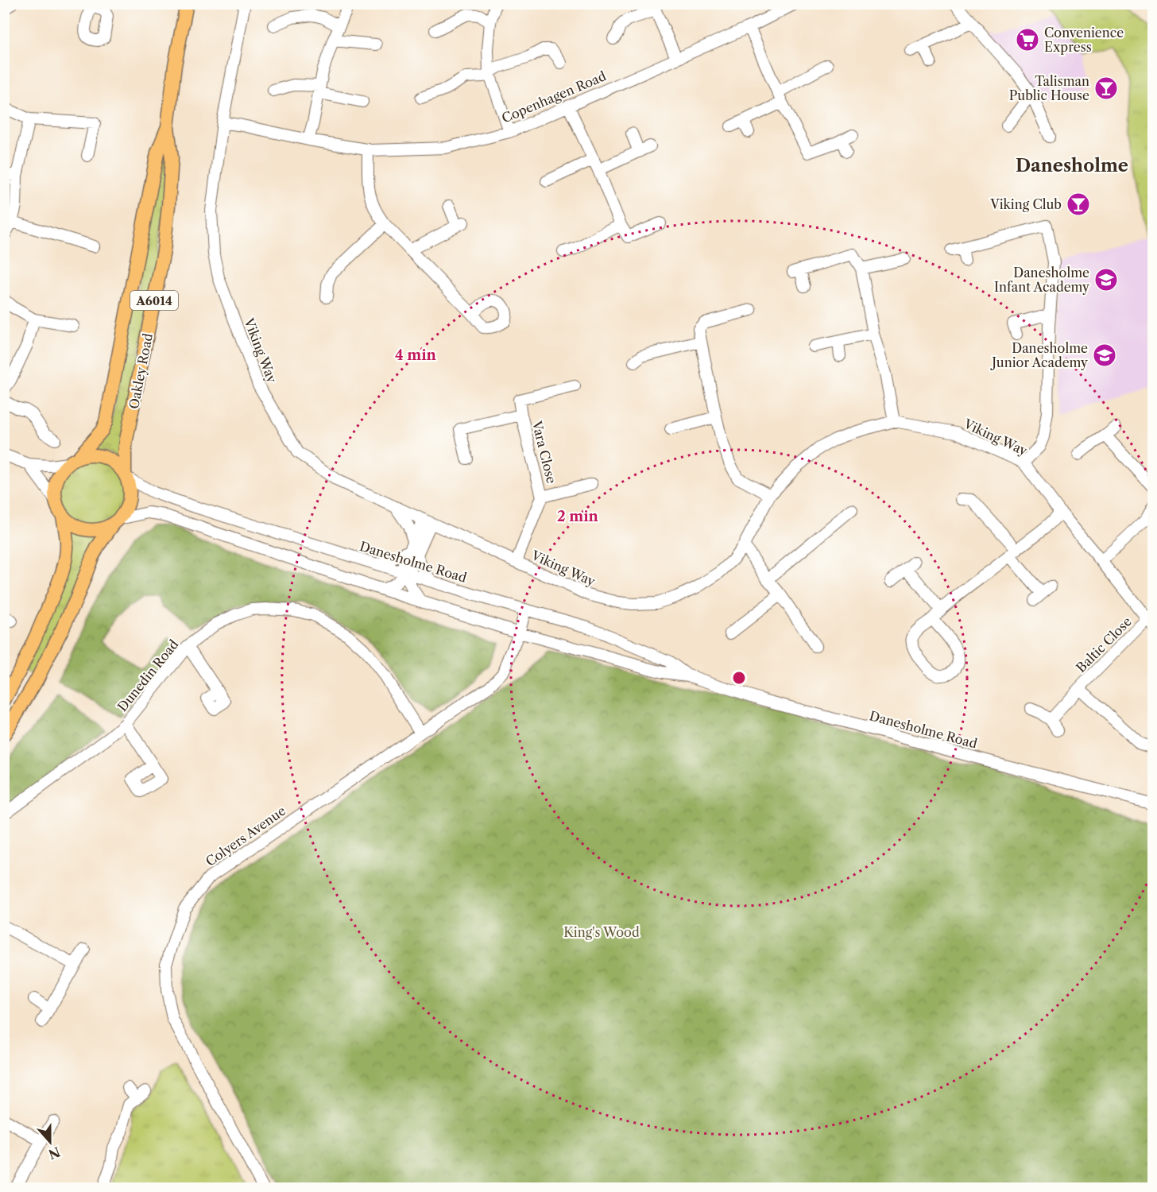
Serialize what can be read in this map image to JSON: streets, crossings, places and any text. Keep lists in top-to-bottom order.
{
  "streets": {
    "main road": ["A6014", "Oakley Road"],
    "street": [
      "Copenhagen Road",
      "Viking Way",
      "Vara Close",
      "Danesholme Road",
      "Baltic Close",
      "Dunedin Road",
      "Colyers Avenue"
    ]
  },
  "crossings": [
    ["Copenhagen Road", "Viking Way"],
    ["Viking Way", "Vara Close"],
    ["Viking Way", "Baltic Close"],
    ["Oakley Road", "Danesholme Road"],
    ["Danesholme Road", "Colyers Avenue"],
    ["Dunedin Road", "Colyers Avenue"]
  ],
  "districts": ["Danesholme"],
  "parks": ["King's Wood"],
  "places": {
    "supermarket": ["Convenience Express"],
    "bar": ["Talisman Public House", "Viking Club"],
    "school or university": ["Danesholme Infant Academy", "Danesholme Junior Academy"]
  },
  "north": "bottom",
  "rings": ["4 min", "2 min"]
}
